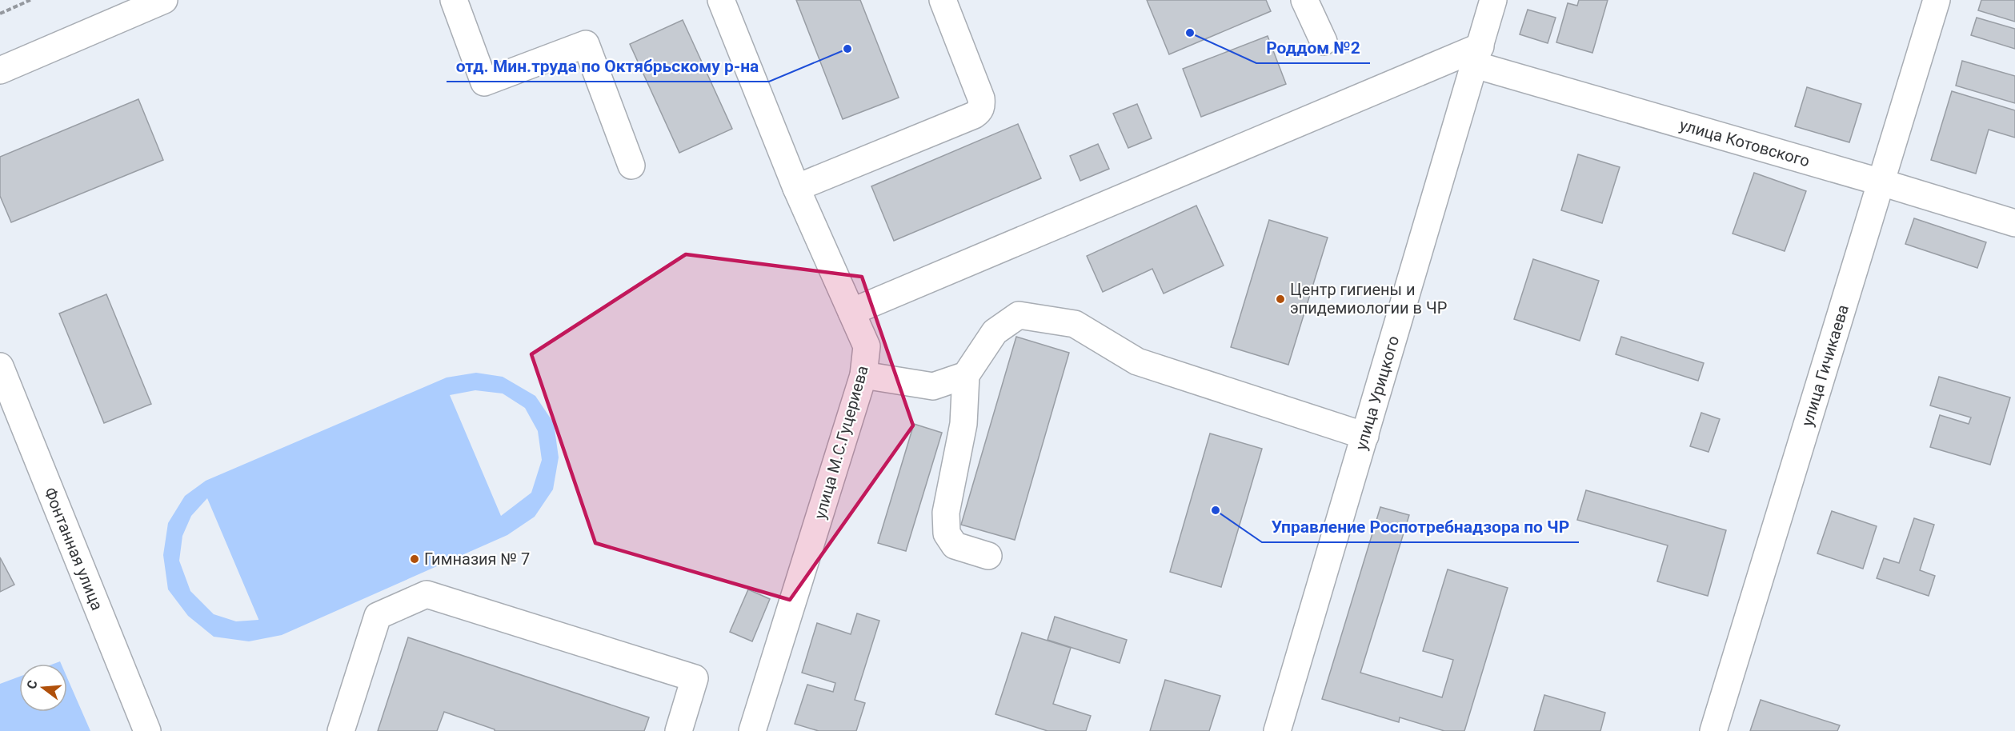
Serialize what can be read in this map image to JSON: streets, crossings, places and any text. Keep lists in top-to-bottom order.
{
  "streets": {
    "street": [
      "улица Котовского",
      "улица Гичикаева",
      "улица Урицкого",
      "улица М.С.Гуцериева",
      "Фонтанная улица"
    ]
  },
  "crossings": [
    ["улица Котовского", "улица Гичикаева"],
    ["улица Котовского", "улица Урицкого"]
  ],
  "places": [
    "Роддом №2",
    "отд. Мин.труда по Октябрьскому р-на",
    "Центр гигиены и эпидемиологии в ЧР",
    "Управление Роспотребнадзора по ЧР",
    "Гимназия № 7"
  ],
  "north": "left"
}
